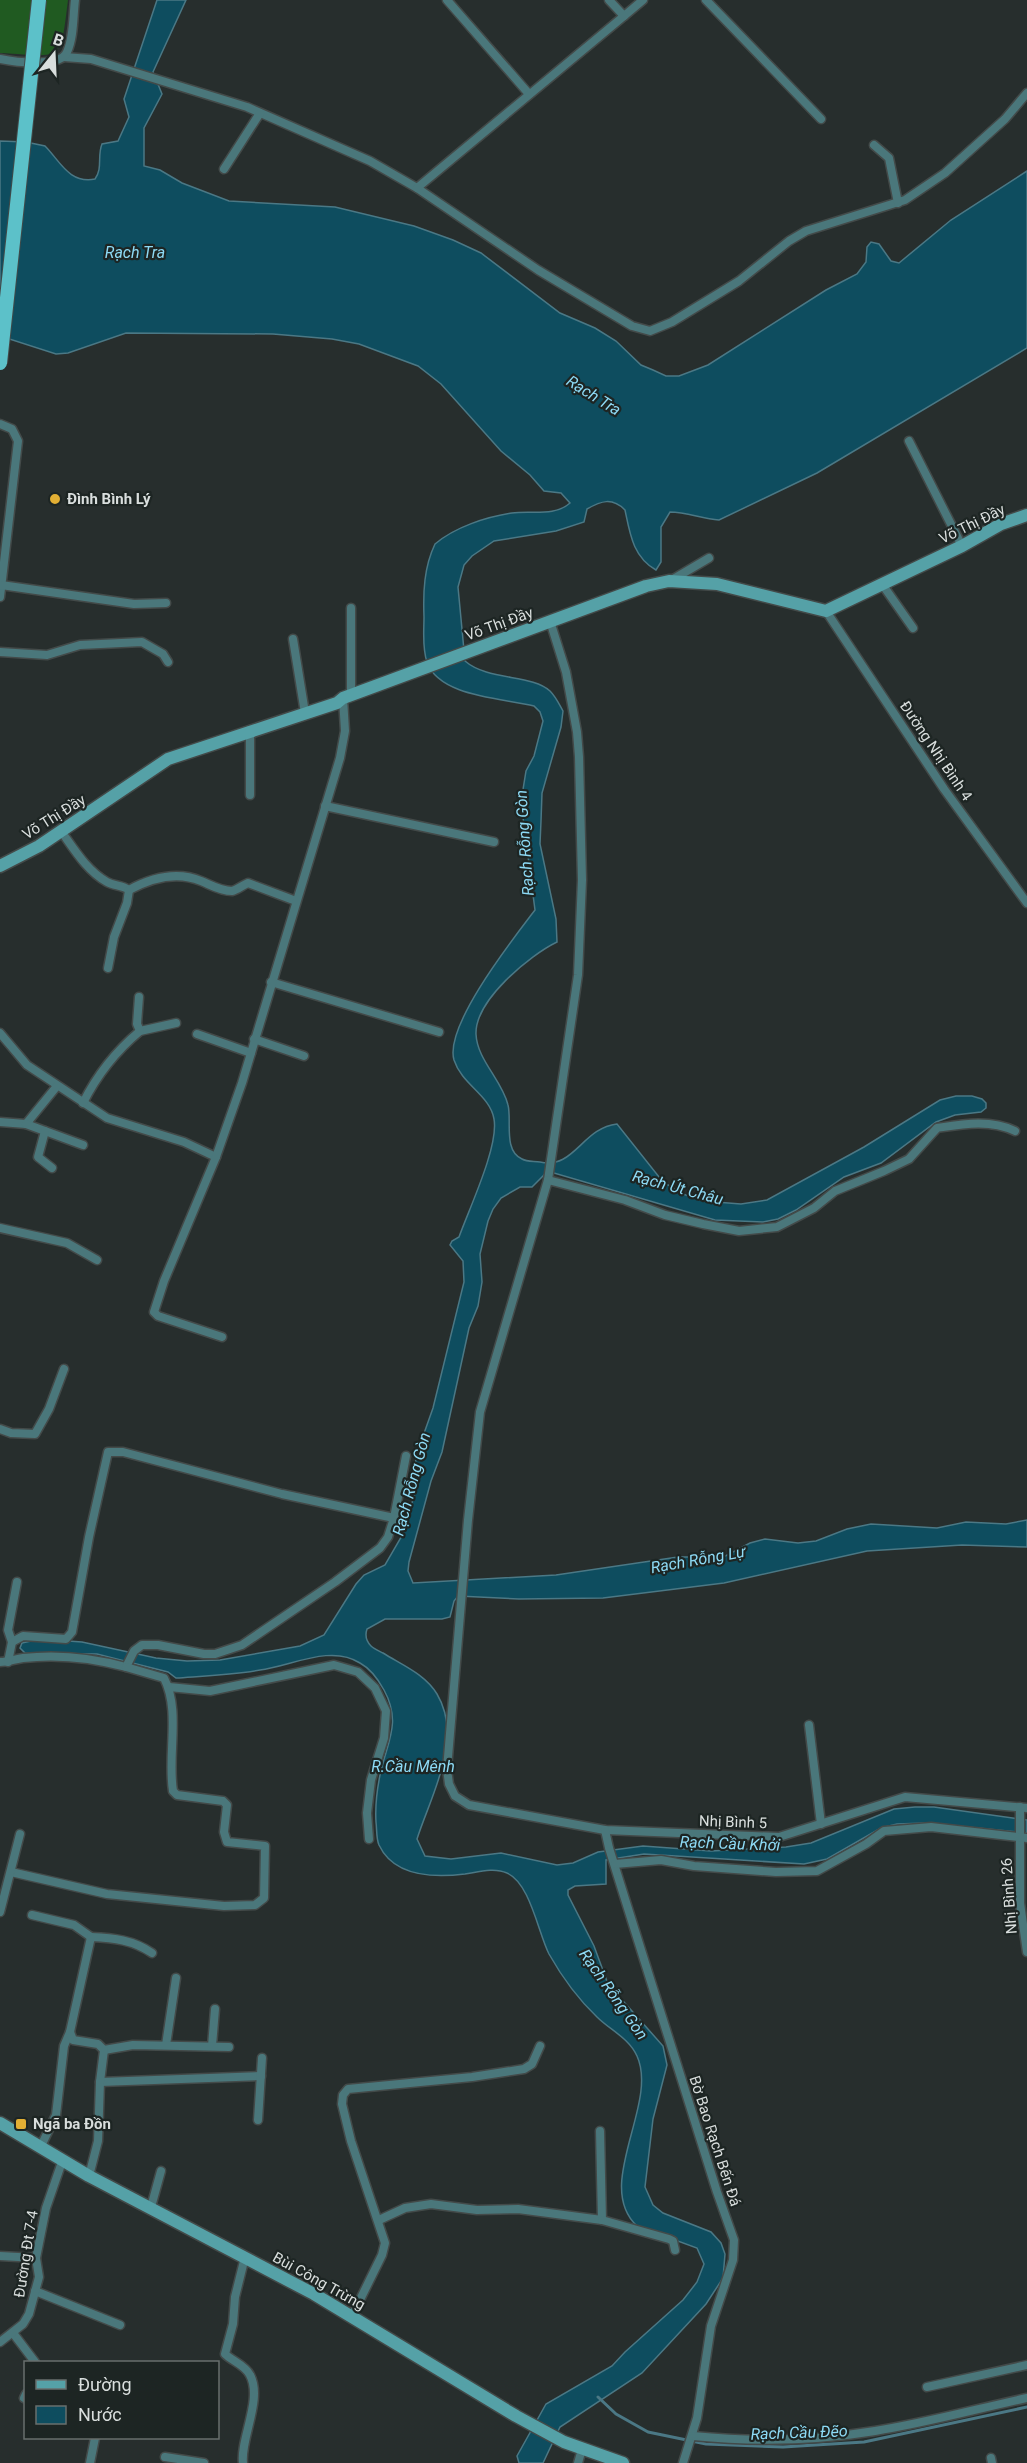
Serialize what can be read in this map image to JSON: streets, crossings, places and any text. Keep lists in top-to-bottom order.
{
  "streets": {
    "street": [
      "Võ Thị Đầy",
      "Đường Nhị Bình 4",
      "Nhị Bình 5",
      "Nhị Bình 26",
      "Bờ Bao Rạch Bến Đá",
      "Đường Đt 7-4",
      "Bùi Công Trừng"
    ]
  },
  "crossings": [
    ["Võ Thị Đầy", "Đường Nhị Bình 4"],
    ["Nhị Bình 5", "Nhị Bình 26"],
    ["Nhị Bình 5", "Bờ Bao Rạch Bến Đá"],
    ["Đường Đt 7-4", "Bùi Công Trừng"]
  ],
  "water": [
    "Rạch Tra",
    "Rạch Rỗng Gòn",
    "Rạch Út Châu",
    "Rạch Rỗng Lự",
    "R.Cầu Mênh",
    "Rạch Cầu Khởi",
    "Rạch Cầu Đẽo"
  ],
  "places": {
    "other": ["Đình Bình Lý"],
    "transit": ["Ngã ba Đồn"]
  },
  "legend": ["Đường", "Nước"],
  "north": "top"
}
